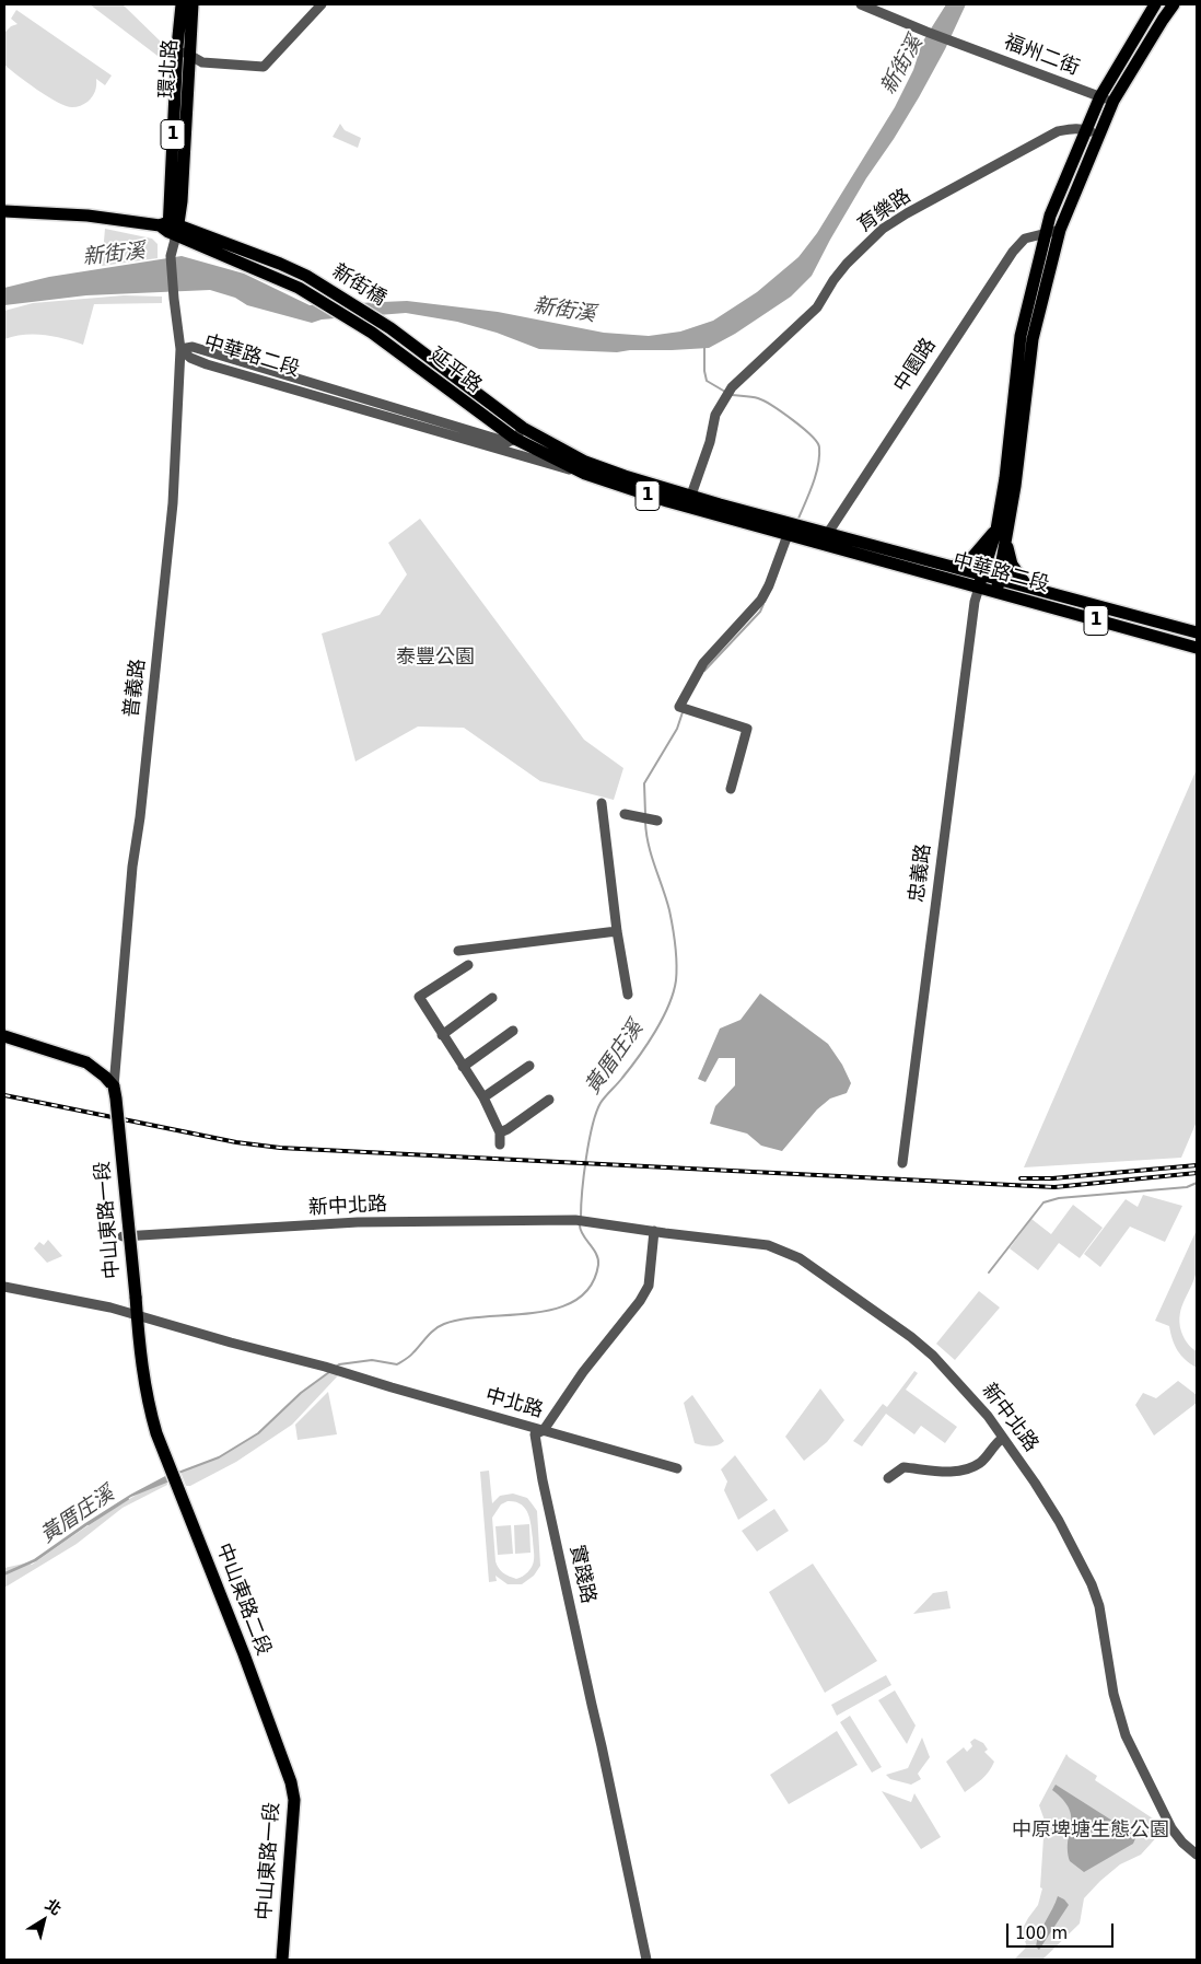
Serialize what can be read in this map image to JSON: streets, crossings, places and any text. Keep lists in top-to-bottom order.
{
  "streets": {
    "main road": [
      "環北路",
      "1",
      "新街橋",
      "中華路二段",
      "延平路",
      "中山東路一段",
      "中山東路二段"
    ],
    "street": [
      "福州二街",
      "育樂路",
      "中園路",
      "普義路",
      "忠義路",
      "新中北路",
      "中北路",
      "實踐路"
    ]
  },
  "crossings": [
    ["環北路", "新街橋"],
    ["環北路", "普義路"],
    ["育樂路", "中華路二段"],
    ["新街橋", "延平路"],
    ["新街橋", "普義路"],
    ["中華路二段", "中園路"],
    ["中華路二段", "延平路"],
    ["中華路二段", "普義路"],
    ["中華路二段", "忠義路"],
    ["普義路", "中山東路一段"],
    ["新中北路", "實踐路"],
    ["中山東路一段", "中北路"],
    ["中山東路一段", "中山東路二段"],
    ["中北路", "實踐路"]
  ],
  "water": ["新街溪", "黃厝庄溪"],
  "parks": ["泰豐公園", "中原埤塘生態公園"],
  "scale_bar": "100 m",
  "north": "top right"
}
